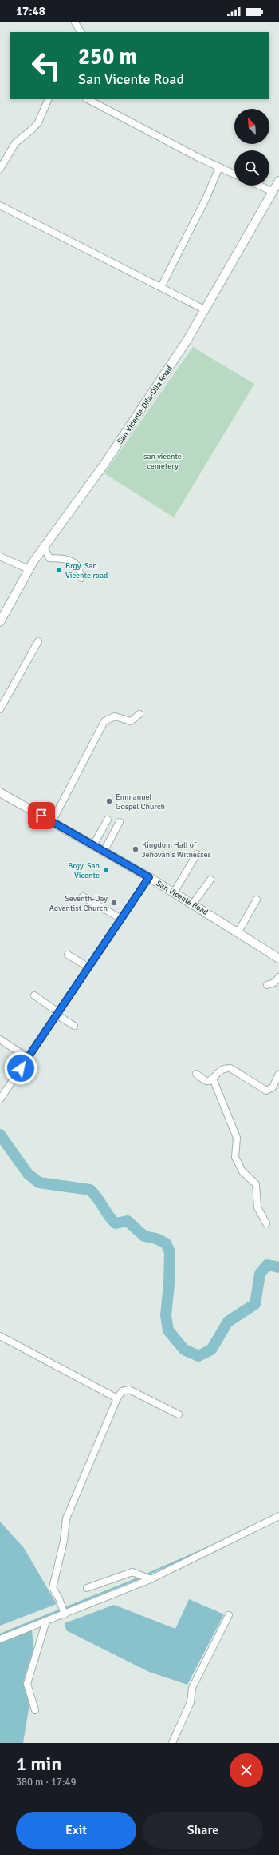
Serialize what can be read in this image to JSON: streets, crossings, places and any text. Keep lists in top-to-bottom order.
{
  "streets": {
    "street": ["San Vicente-Dila-Dila Road", "San Vicente Road"]
  },
  "parks": ["san vicente cemetery"],
  "places": [
    "Brgy. San Vicente road",
    "Emmanuel Gospel Church",
    "Kingdom Hall of Jehovah's Witnesses",
    "Brgy. San Vicente",
    "Seventh-Day Adventist Church"
  ],
  "north": "top left",
  "page": {
    "status": "17:48",
    "turn": ["250 m", "San Vicente Road"],
    "heading": ["1 min", "380 m · 17:49"],
    "buttons": ["Exit", "Share"]
  }
}
